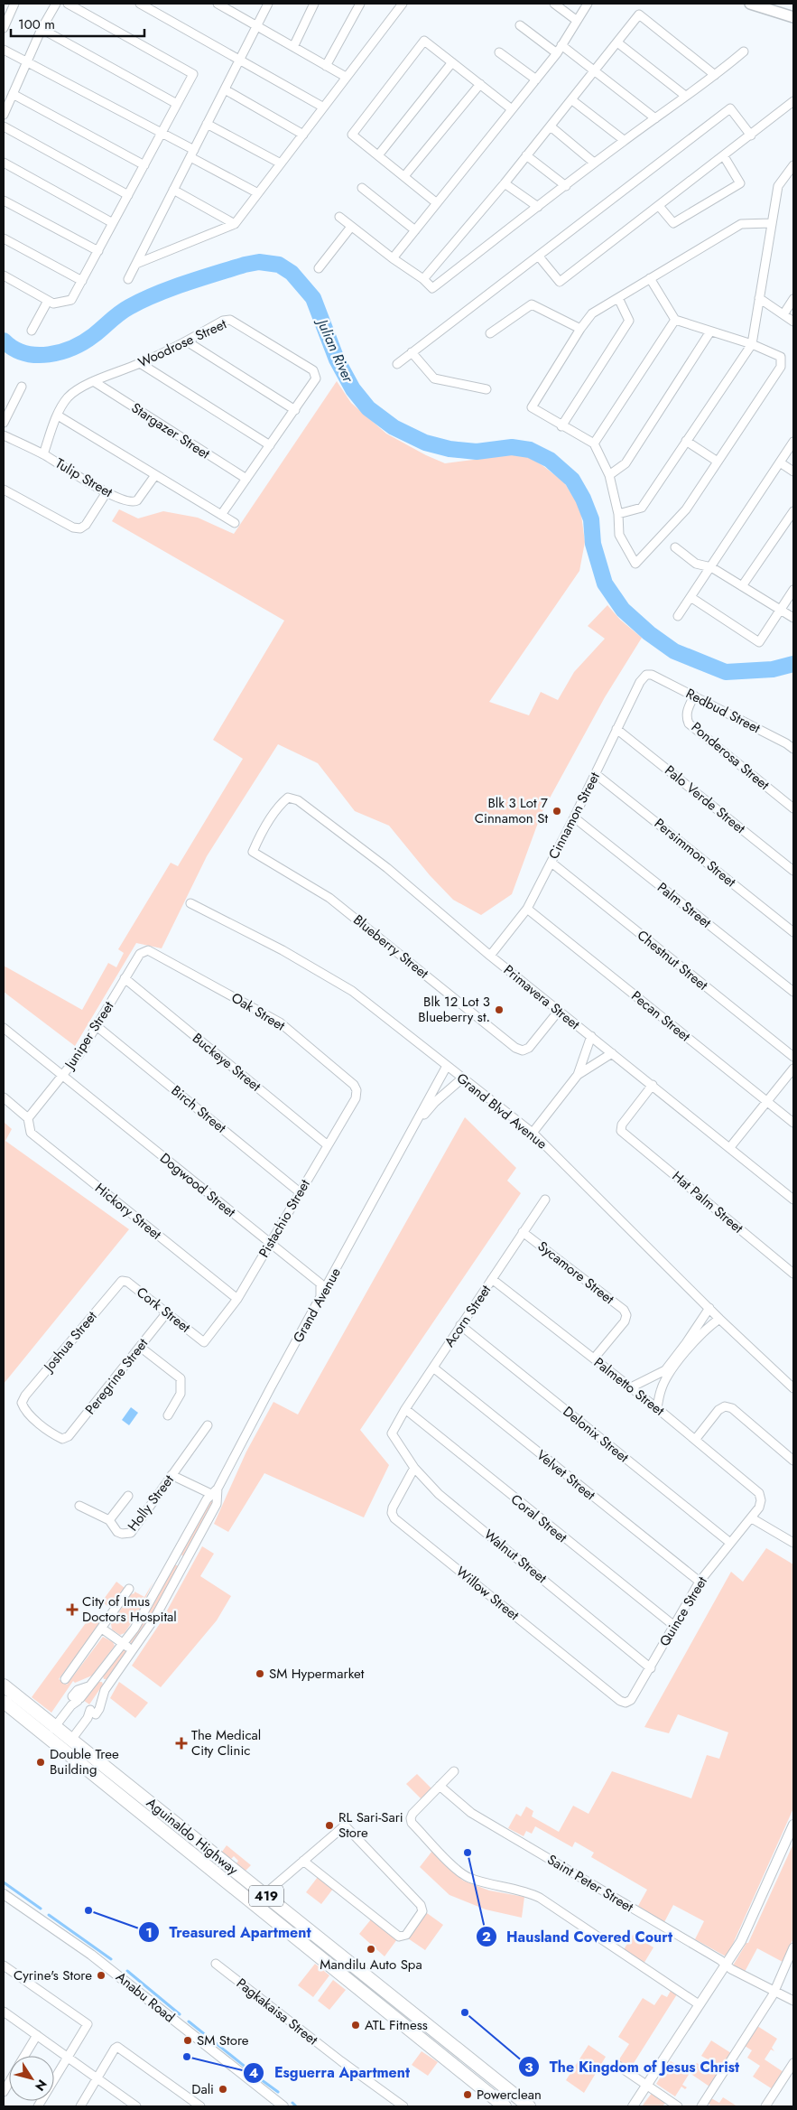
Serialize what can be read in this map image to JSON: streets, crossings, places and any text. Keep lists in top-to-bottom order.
{
  "streets": {
    "highway": ["Aguinaldo Highway", "419"],
    "street": [
      "Woodrose Street",
      "Stargazer Street",
      "Tulip Street",
      "Redbud Street",
      "Ponderosa Street",
      "Palo Verde Street",
      "Cinnamon Street",
      "Persimmon Street",
      "Palm Street",
      "Blueberry Street",
      "Chestnut Street",
      "Primavera Street",
      "Oak Street",
      "Pecan Street",
      "Juniper Street",
      "Buckeye Street",
      "Birch Street",
      "Grand Blvd Avenue",
      "Dogwood Street",
      "Hat Palm Street",
      "Hickory Street",
      "Pistachio Street",
      "Sycamore Street",
      "Grand Avenue",
      "Cork Street",
      "Acorn Street",
      "Joshua Street",
      "Peregrine Street",
      "Palmetto Street",
      "Delonix Street",
      "Velvet Street",
      "Holly Street",
      "Coral Street",
      "Walnut Street",
      "Willow Street",
      "Quince Street",
      "Saint Peter Street",
      "Anabu Road",
      "Pagkakaisa Street"
    ]
  },
  "crossings": [
    ["Woodrose Street", "Stargazer Street"],
    ["Woodrose Street", "Tulip Street"],
    ["Redbud Street", "Ponderosa Street"],
    ["Redbud Street", "Cinnamon Street"],
    ["Palo Verde Street", "Cinnamon Street"],
    ["Cinnamon Street", "Persimmon Street"],
    ["Cinnamon Street", "Palm Street"],
    ["Cinnamon Street", "Chestnut Street"],
    ["Cinnamon Street", "Primavera Street"],
    ["Cinnamon Street", "Pecan Street"],
    ["Blueberry Street", "Primavera Street"],
    ["Primavera Street", "Hat Palm Street"],
    ["Oak Street", "Juniper Street"],
    ["Oak Street", "Pistachio Street"],
    ["Juniper Street", "Buckeye Street"],
    ["Juniper Street", "Birch Street"],
    ["Juniper Street", "Dogwood Street"],
    ["Juniper Street", "Hickory Street"],
    ["Buckeye Street", "Pistachio Street"],
    ["Birch Street", "Pistachio Street"],
    ["Grand Blvd Avenue", "Grand Avenue"],
    ["Dogwood Street", "Pistachio Street"],
    ["Dogwood Street", "Grand Avenue"],
    ["Hickory Street", "Pistachio Street"],
    ["Pistachio Street", "Cork Street"],
    ["Sycamore Street", "Acorn Street"],
    ["Sycamore Street", "Palmetto Street"],
    ["Grand Avenue", "Aguinaldo Highway"],
    ["Cork Street", "Joshua Street"],
    ["Cork Street", "Peregrine Street"],
    ["Acorn Street", "Palmetto Street"],
    ["Acorn Street", "Delonix Street"],
    ["Acorn Street", "Velvet Street"],
    ["Acorn Street", "Coral Street"],
    ["Acorn Street", "Walnut Street"],
    ["Joshua Street", "Peregrine Street"],
    ["Palmetto Street", "Quince Street"],
    ["Delonix Street", "Quince Street"],
    ["Velvet Street", "Quince Street"],
    ["Coral Street", "Quince Street"],
    ["Walnut Street", "Willow Street"],
    ["Walnut Street", "Quince Street"],
    ["Willow Street", "Quince Street"]
  ],
  "water": ["Julian River"],
  "places": {
    "other": [
      "Blk 3 Lot 7 Cinnamon St",
      "Blk 12 Lot 3 Blueberry st.",
      "SM Hypermarket",
      "Double Tree Building",
      "RL Sari-Sari Store",
      "Hausland Covered Court",
      "Treasured Apartment",
      "Mandilu Auto Spa",
      "Cyrine's Store",
      "The Kingdom of Jesus Christ",
      "ATL Fitness",
      "SM Store",
      "Esguerra Apartment",
      "Dali",
      "Powerclean"
    ],
    "health": ["City of Imus Doctors Hospital", "The Medical City Clinic"]
  },
  "scale_bar": "100 m",
  "north": "bottom right"
}
